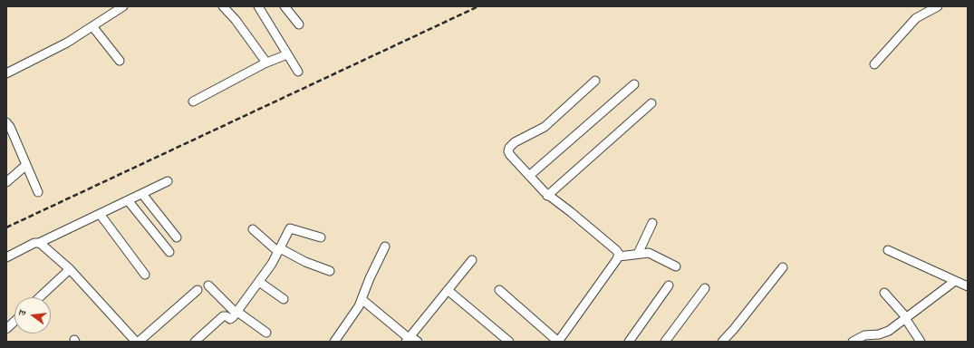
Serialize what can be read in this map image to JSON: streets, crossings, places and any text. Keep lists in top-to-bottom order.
{
  "north": "left"
}
